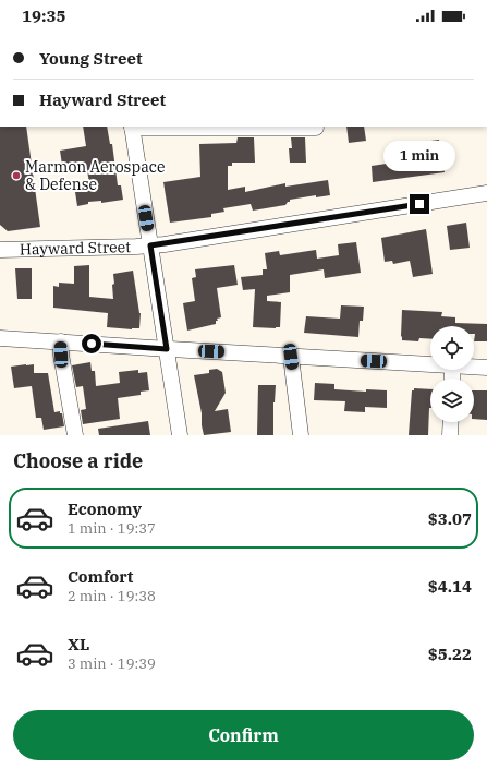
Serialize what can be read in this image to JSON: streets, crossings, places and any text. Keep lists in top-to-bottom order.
{
  "streets": {
    "street": ["Hayward Street"]
  },
  "places": ["Marmon Aerospace & Defense"],
  "page": {
    "status": "19:35",
    "banner": ["Young Street", "Hayward Street"],
    "bubble": "1 min",
    "heading": "Choose a ride",
    "list": [
      {
        "name": "Economy",
        "note": "1 min · 19:37",
        "value": "$3.07"
      },
      {
        "name": "Comfort",
        "note": "2 min · 19:38",
        "value": "$4.14"
      },
      {
        "name": "XL",
        "note": "3 min · 19:39",
        "value": "$5.22"
      }
    ],
    "buttons": "Confirm"
  }
}
